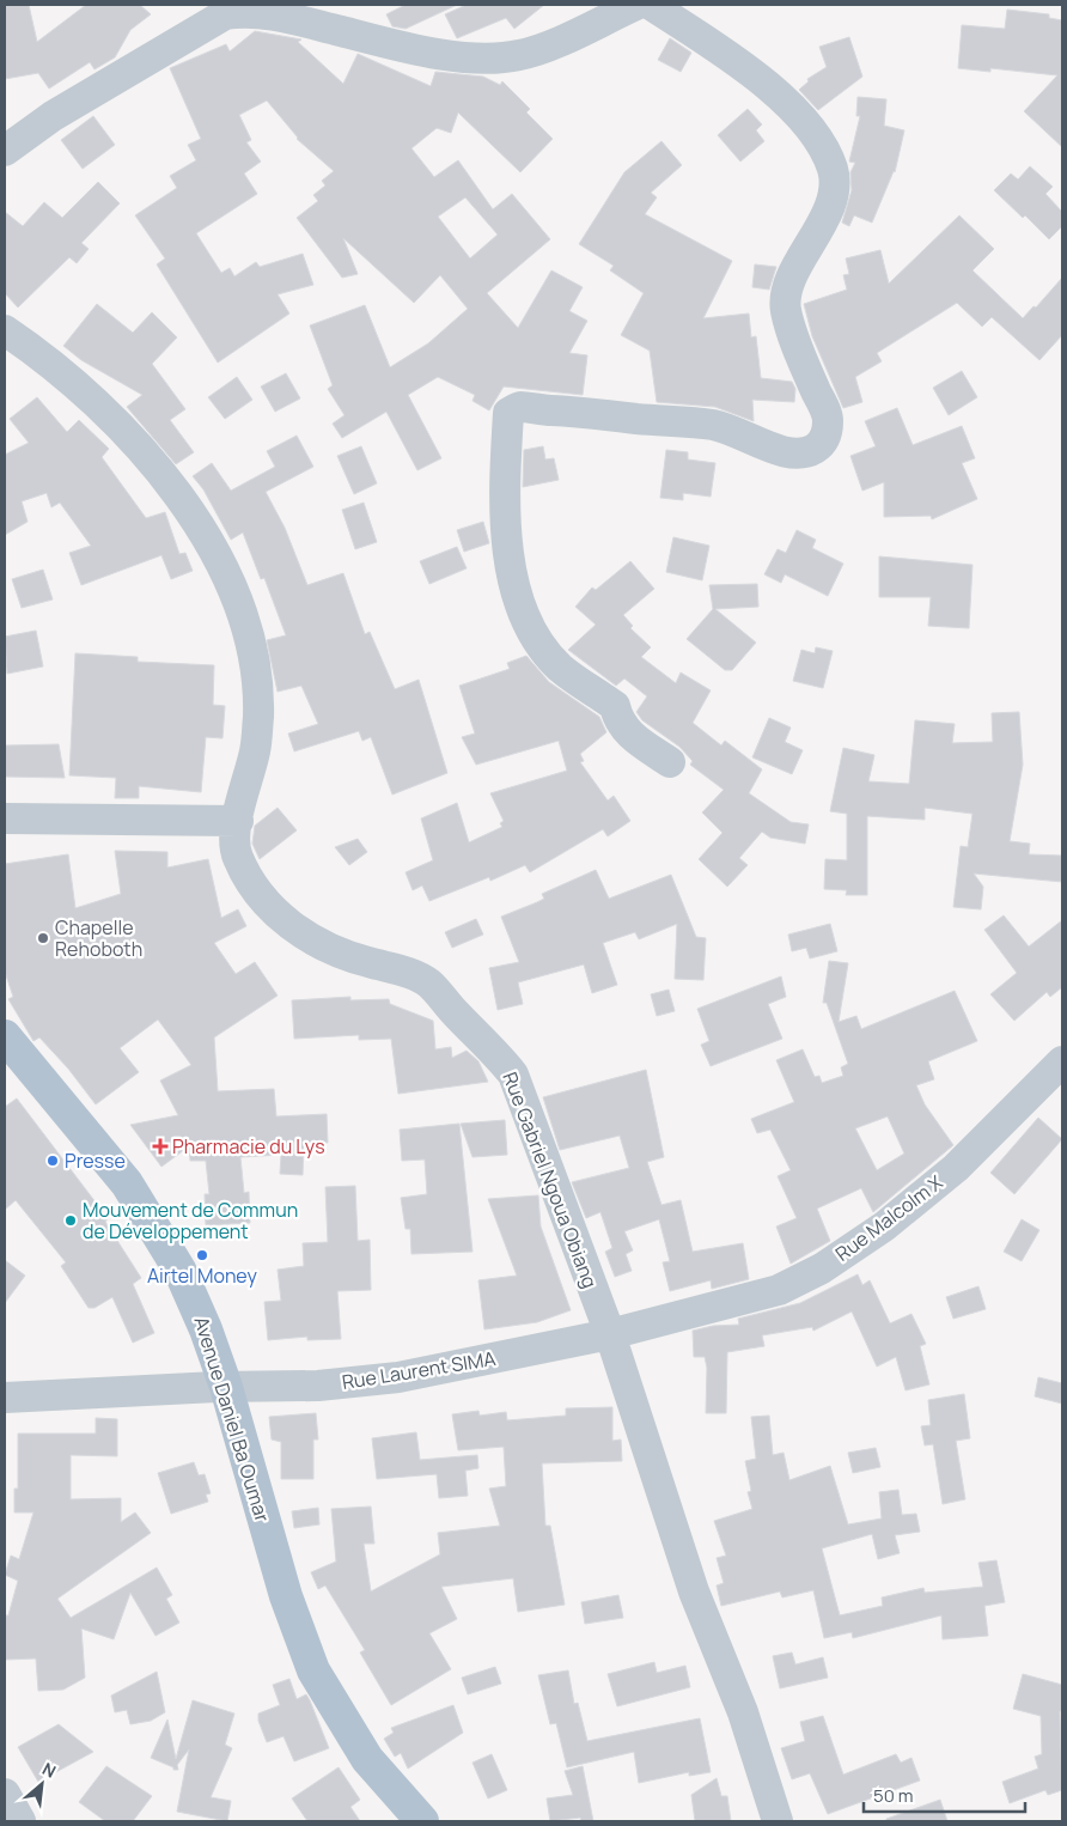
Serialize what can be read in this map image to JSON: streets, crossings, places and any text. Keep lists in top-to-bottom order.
{
  "streets": {
    "main road": ["Avenue Daniel Ba Oumar"],
    "street": ["Rue Gabriel Ngoua Obiang", "Rue Malcolm X", "Rue Laurent SIMA"]
  },
  "crossings": [
    ["Rue Gabriel Ngoua Obiang", "Rue Malcolm X"],
    ["Rue Gabriel Ngoua Obiang", "Rue Laurent SIMA"],
    ["Rue Malcolm X", "Rue Laurent SIMA"],
    ["Rue Laurent SIMA", "Avenue Daniel Ba Oumar"]
  ],
  "places": {
    "other": [
      "Chapelle Rehoboth",
      "Presse",
      "Mouvement de Commun de Développement",
      "Airtel Money"
    ],
    "health": ["Pharmacie du Lys"]
  },
  "scale_bar": "50 m",
  "north": "top right"
}
